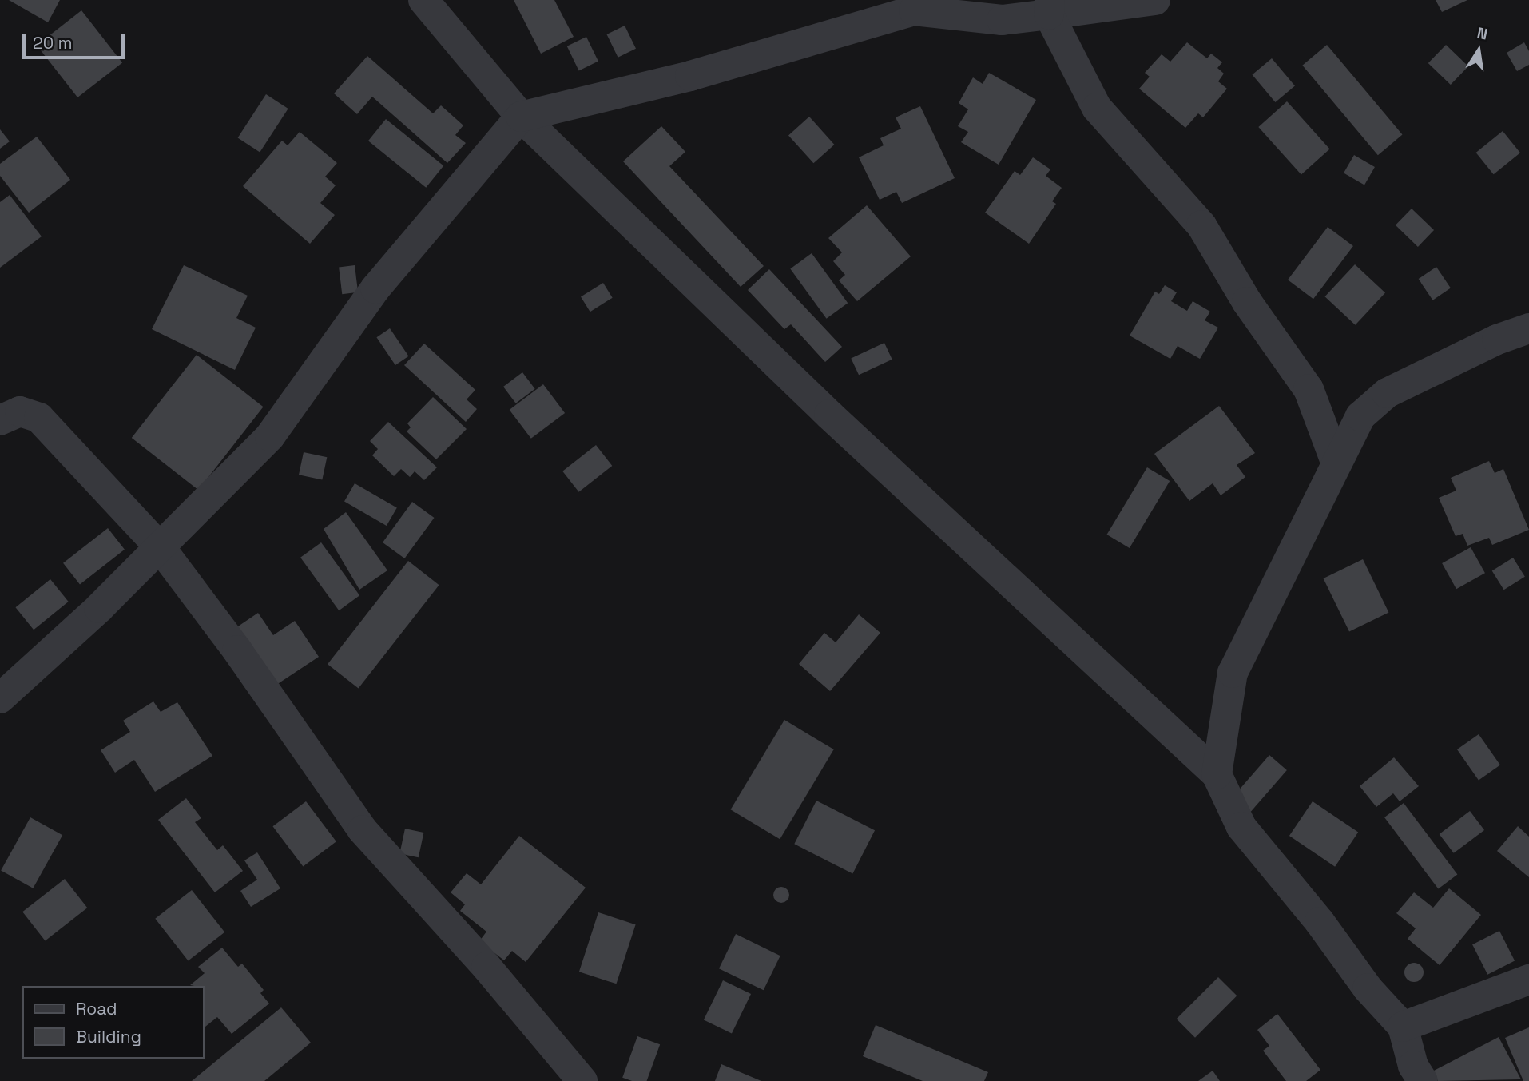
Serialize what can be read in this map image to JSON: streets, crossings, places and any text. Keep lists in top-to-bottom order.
{
  "legend": ["Road", "Building"],
  "scale_bar": "20 m",
  "north": "top"
}
